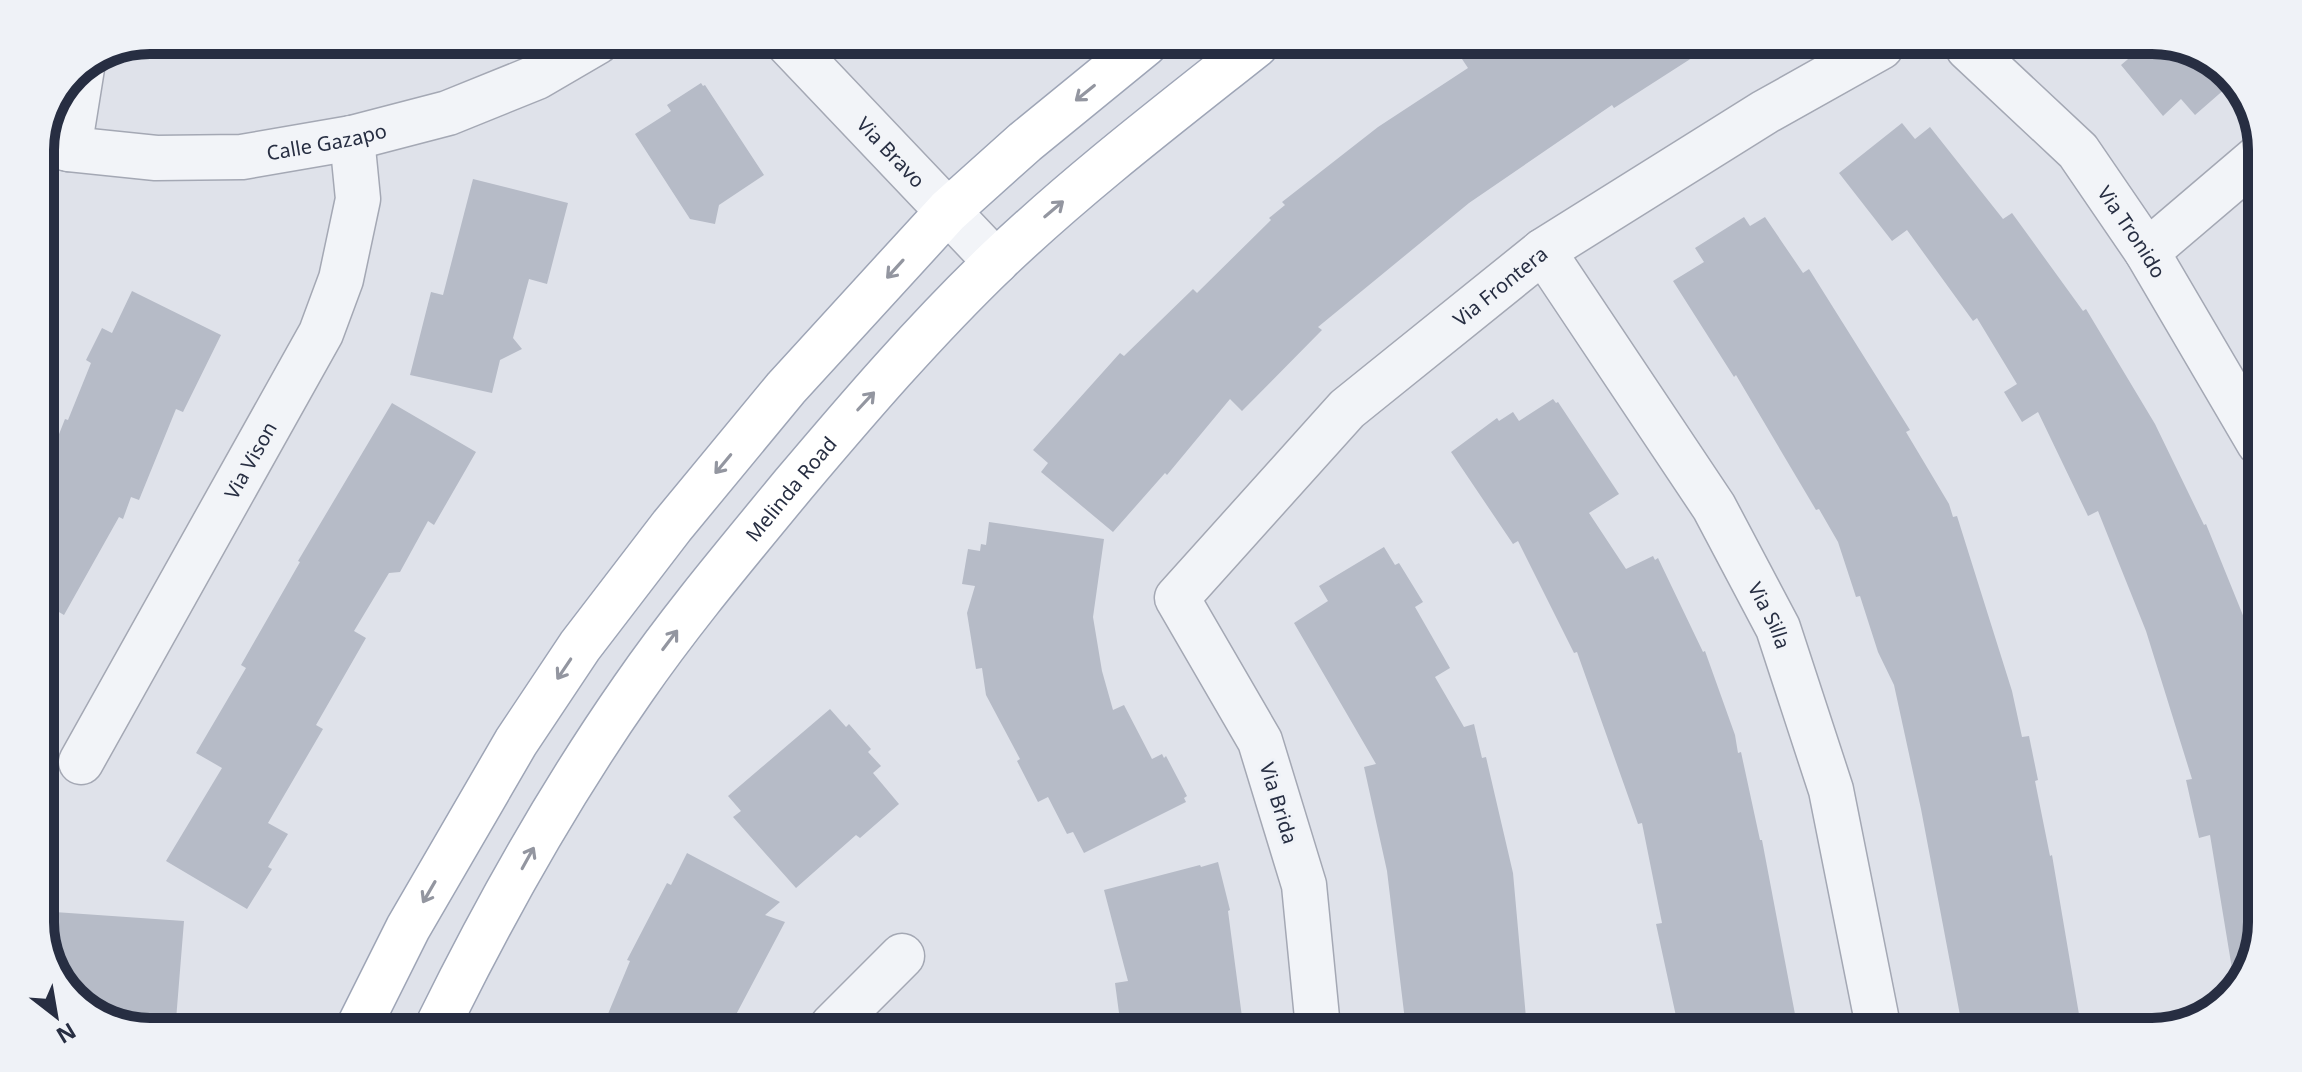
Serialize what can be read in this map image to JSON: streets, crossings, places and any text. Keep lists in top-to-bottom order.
{
  "streets": {
    "main road": ["Melinda Road"],
    "street": [
      "Calle Gazapo",
      "Via Bravo",
      "Via Tronido",
      "Via Frontera",
      "Via Vison",
      "Via Silla",
      "Via Brida"
    ]
  },
  "crossings": [
    ["Calle Gazapo", "Via Vison"],
    ["Via Bravo", "Melinda Road"],
    ["Via Frontera", "Via Silla"],
    ["Via Frontera", "Via Brida"]
  ],
  "north": "bottom right"
}
